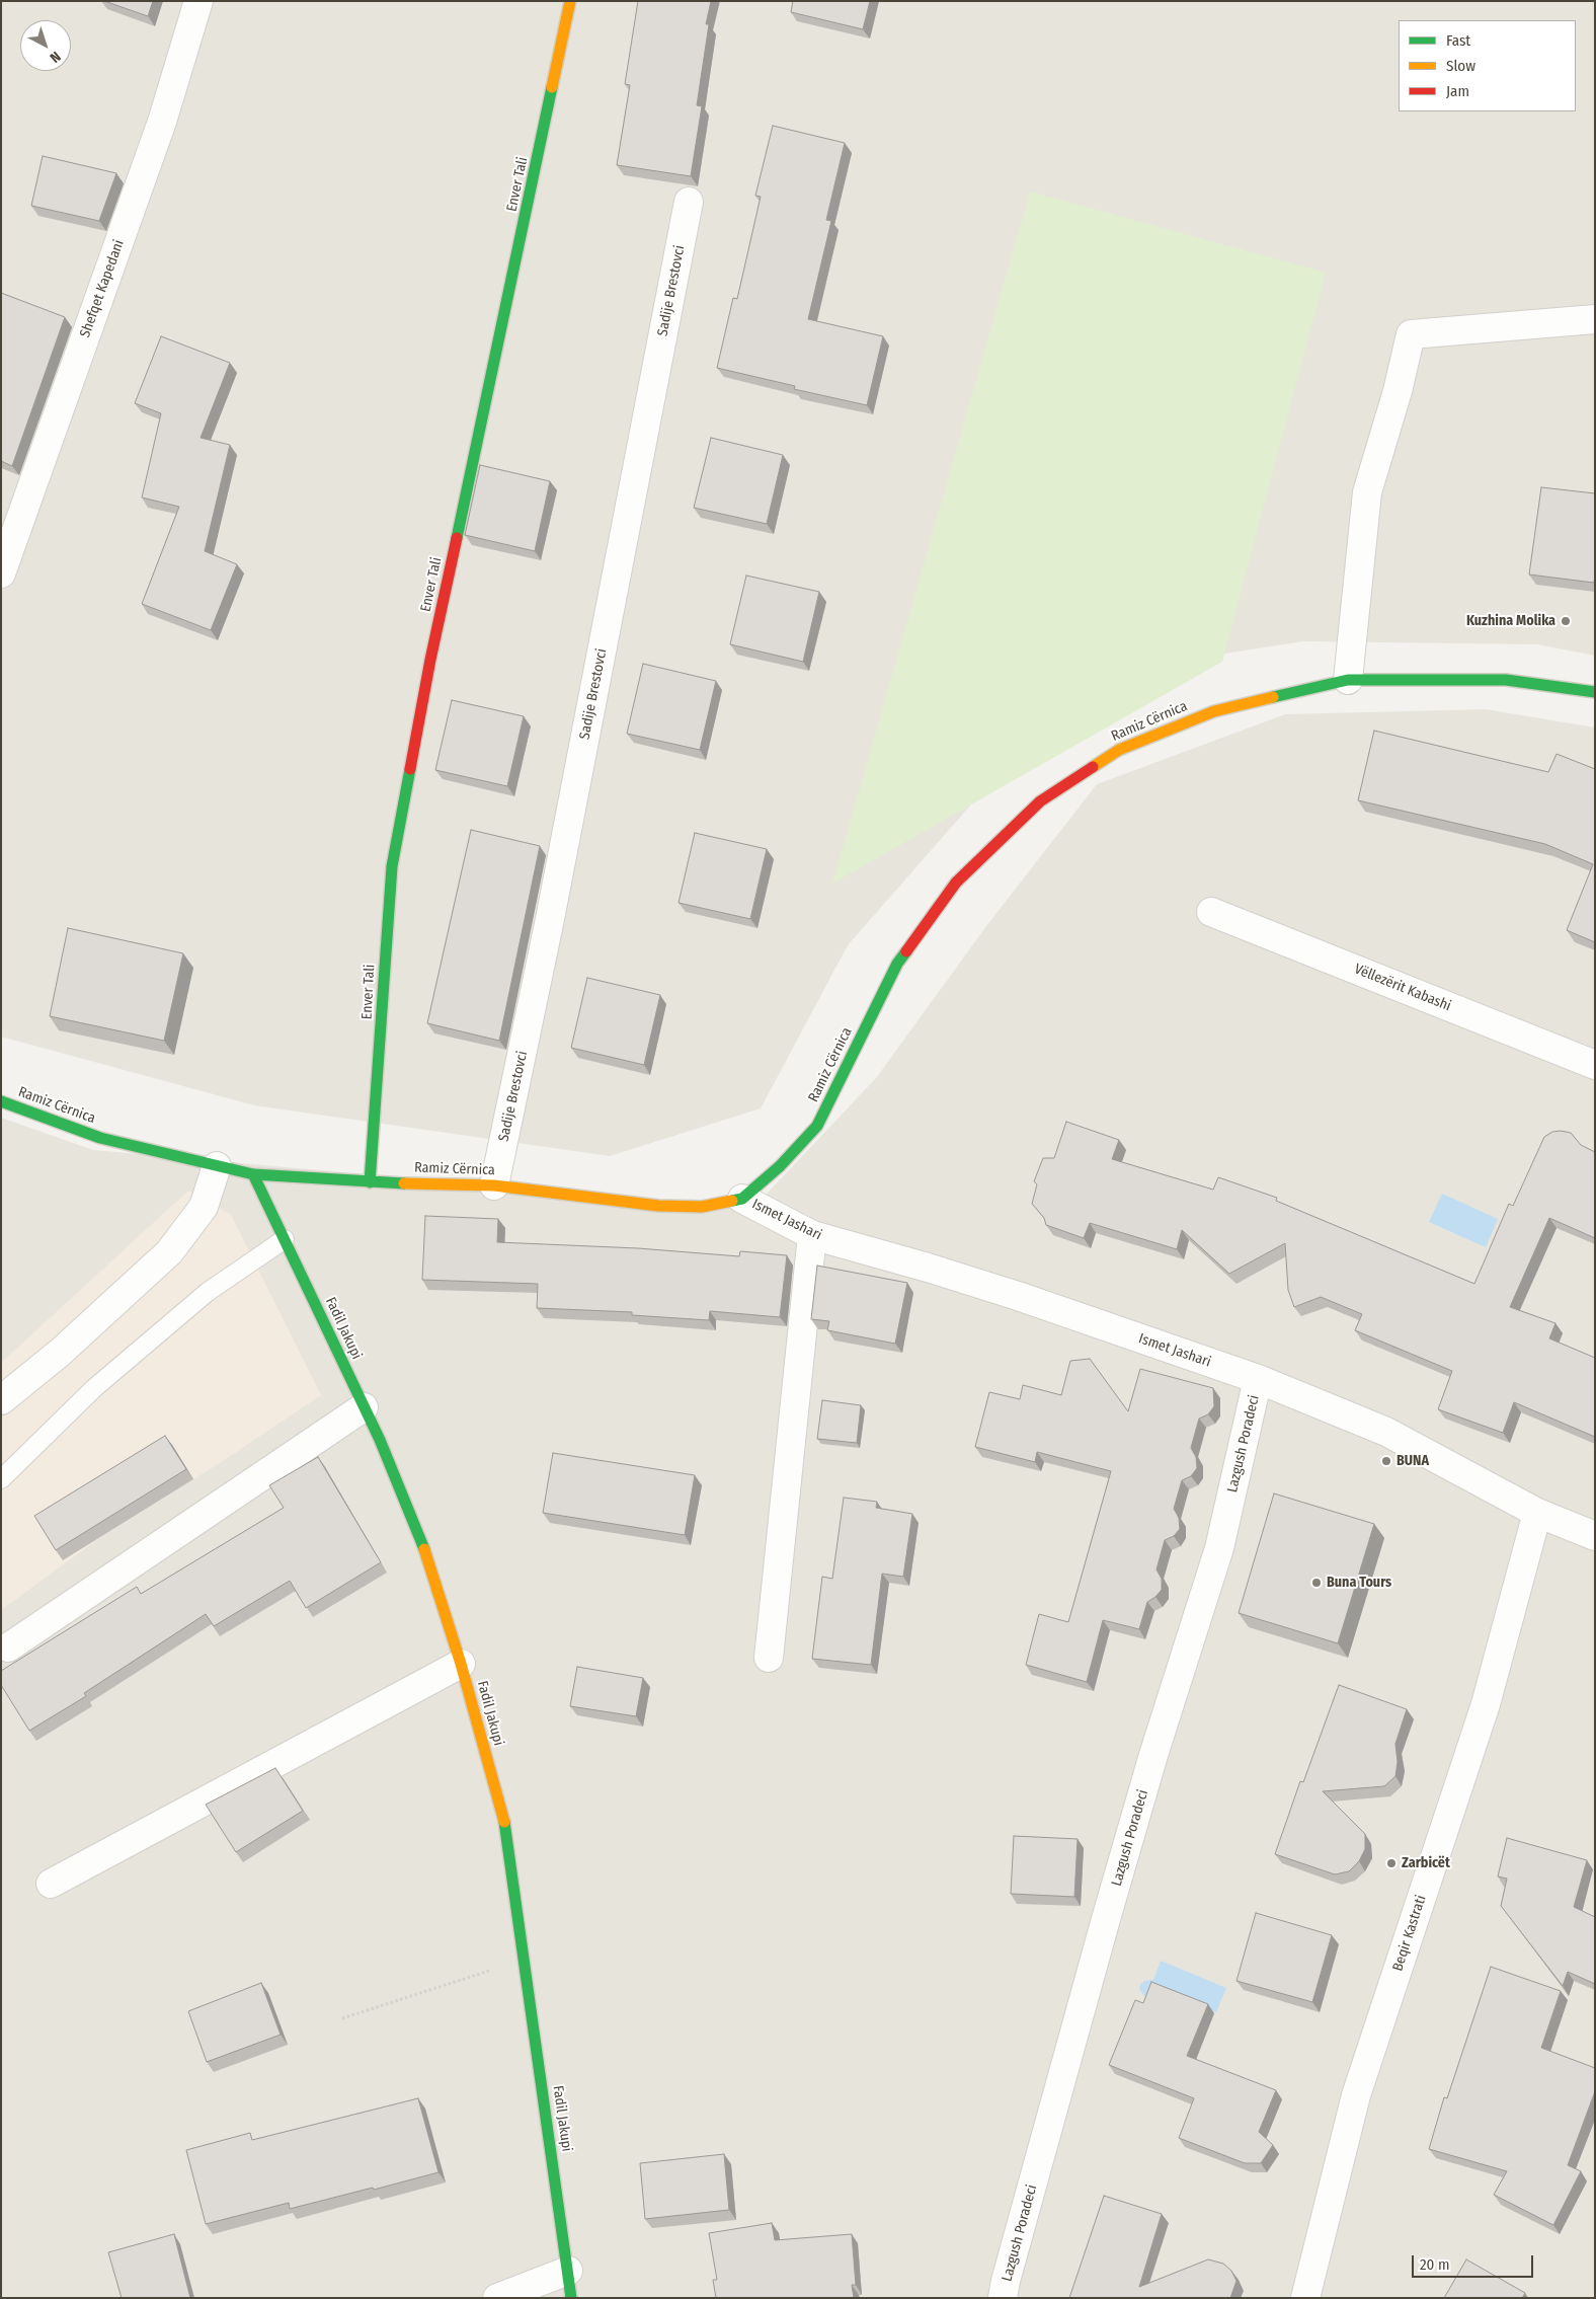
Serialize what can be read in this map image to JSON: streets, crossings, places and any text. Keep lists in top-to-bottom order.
{
  "streets": {
    "street": [
      "Enver Tali",
      "Shefqet Kapedani",
      "Sadije Brestovci",
      "Ramiz Cërnica",
      "Vëllezërit Kabashi",
      "Ismet Jashari",
      "Fadil Jakupi",
      "Lazgush Poradeci",
      "Beqir Kastrati"
    ]
  },
  "crossings": [
    ["Enver Tali", "Ramiz Cërnica"],
    ["Sadije Brestovci", "Ramiz Cërnica"],
    ["Ramiz Cërnica", "Ismet Jashari"],
    ["Ramiz Cërnica", "Fadil Jakupi"],
    ["Ismet Jashari", "Lazgush Poradeci"],
    ["Ismet Jashari", "Beqir Kastrati"]
  ],
  "places": [
    "Kuzhina Molika",
    "BUNA",
    "Buna Tours",
    "Zarbicët"
  ],
  "legend": ["Fast", "Slow", "Jam"],
  "scale_bar": "20 m",
  "north": "bottom right"
}
